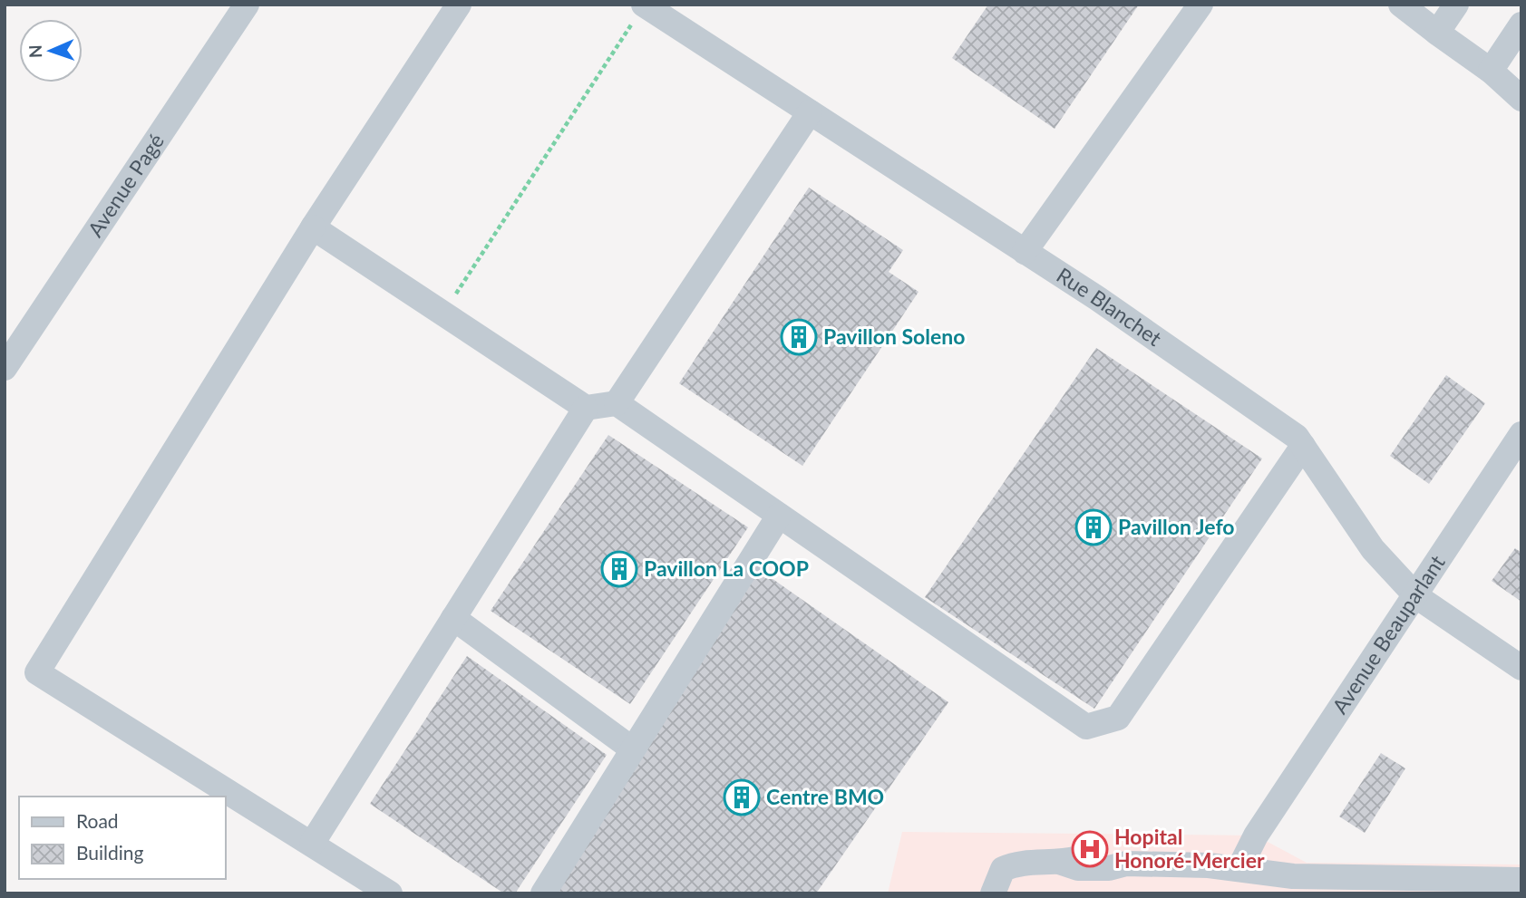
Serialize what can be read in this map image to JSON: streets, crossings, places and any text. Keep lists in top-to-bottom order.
{
  "streets": {
    "street": ["Avenue Pagé", "Rue Blanchet", "Avenue Beauparlant"]
  },
  "crossings": [
    ["Rue Blanchet", "Avenue Beauparlant"]
  ],
  "places": {
    "building": [
      "Pavillon Soleno",
      "Pavillon Jefo",
      "Pavillon La COOP",
      "Centre BMO"
    ],
    "hospital": ["Hopital Honoré-Mercier"]
  },
  "legend": ["Road", "Building"],
  "north": "left"
}
